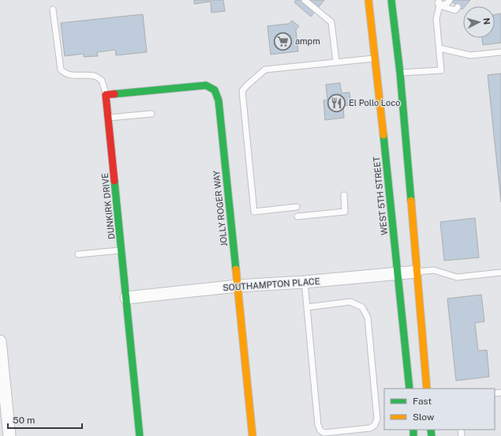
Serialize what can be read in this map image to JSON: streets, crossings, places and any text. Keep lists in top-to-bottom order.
{
  "streets": {
    "street": [
      "WEST 5TH STREET",
      "DUNKIRK DRIVE",
      "JOLLY ROGER WAY",
      "SOUTHAMPTON PLACE"
    ]
  },
  "crossings": [
    ["WEST 5TH STREET", "SOUTHAMPTON PLACE"],
    ["DUNKIRK DRIVE", "JOLLY ROGER WAY"],
    ["DUNKIRK DRIVE", "SOUTHAMPTON PLACE"],
    ["JOLLY ROGER WAY", "SOUTHAMPTON PLACE"]
  ],
  "places": {
    "supermarket": ["ampm"],
    "restaurant": ["El Pollo Loco"]
  },
  "legend": ["Fast", "Slow"],
  "scale_bar": "50 m",
  "north": "right"
}
